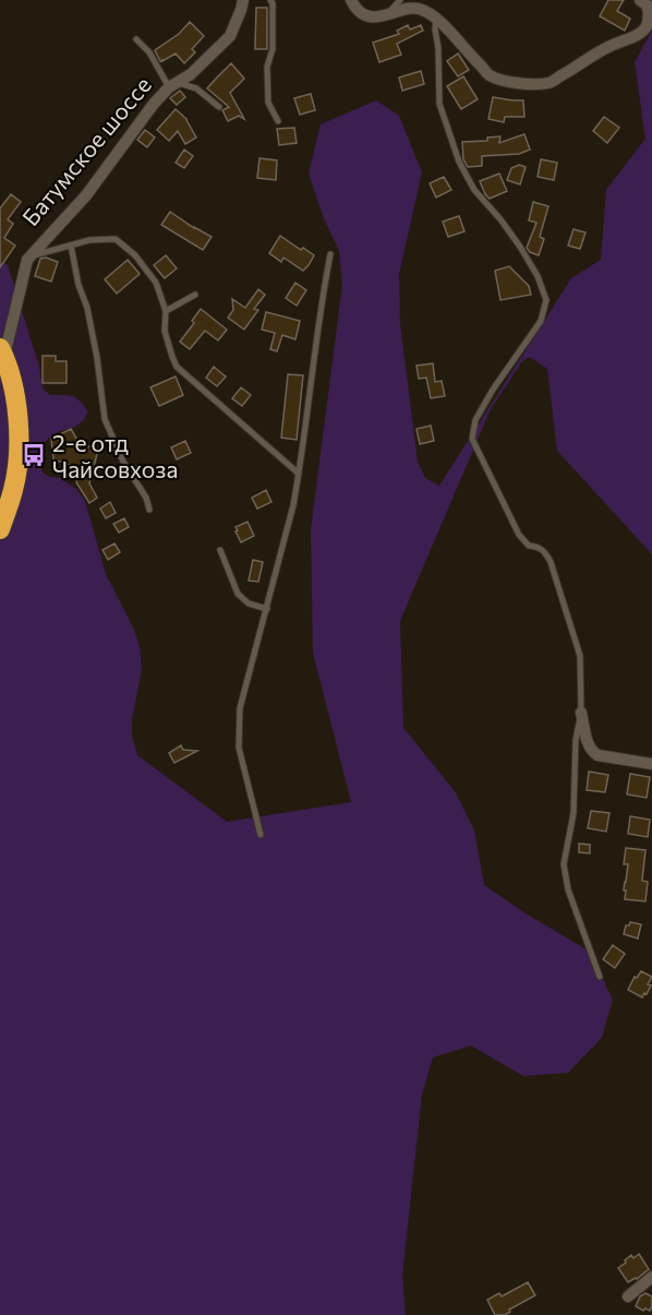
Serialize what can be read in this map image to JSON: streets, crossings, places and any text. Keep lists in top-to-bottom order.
{
  "streets": {
    "highway": ["Батумское шоссе"]
  },
  "places": {
    "bus stop": ["2-е отд Чайсовхоза"]
  }
}
